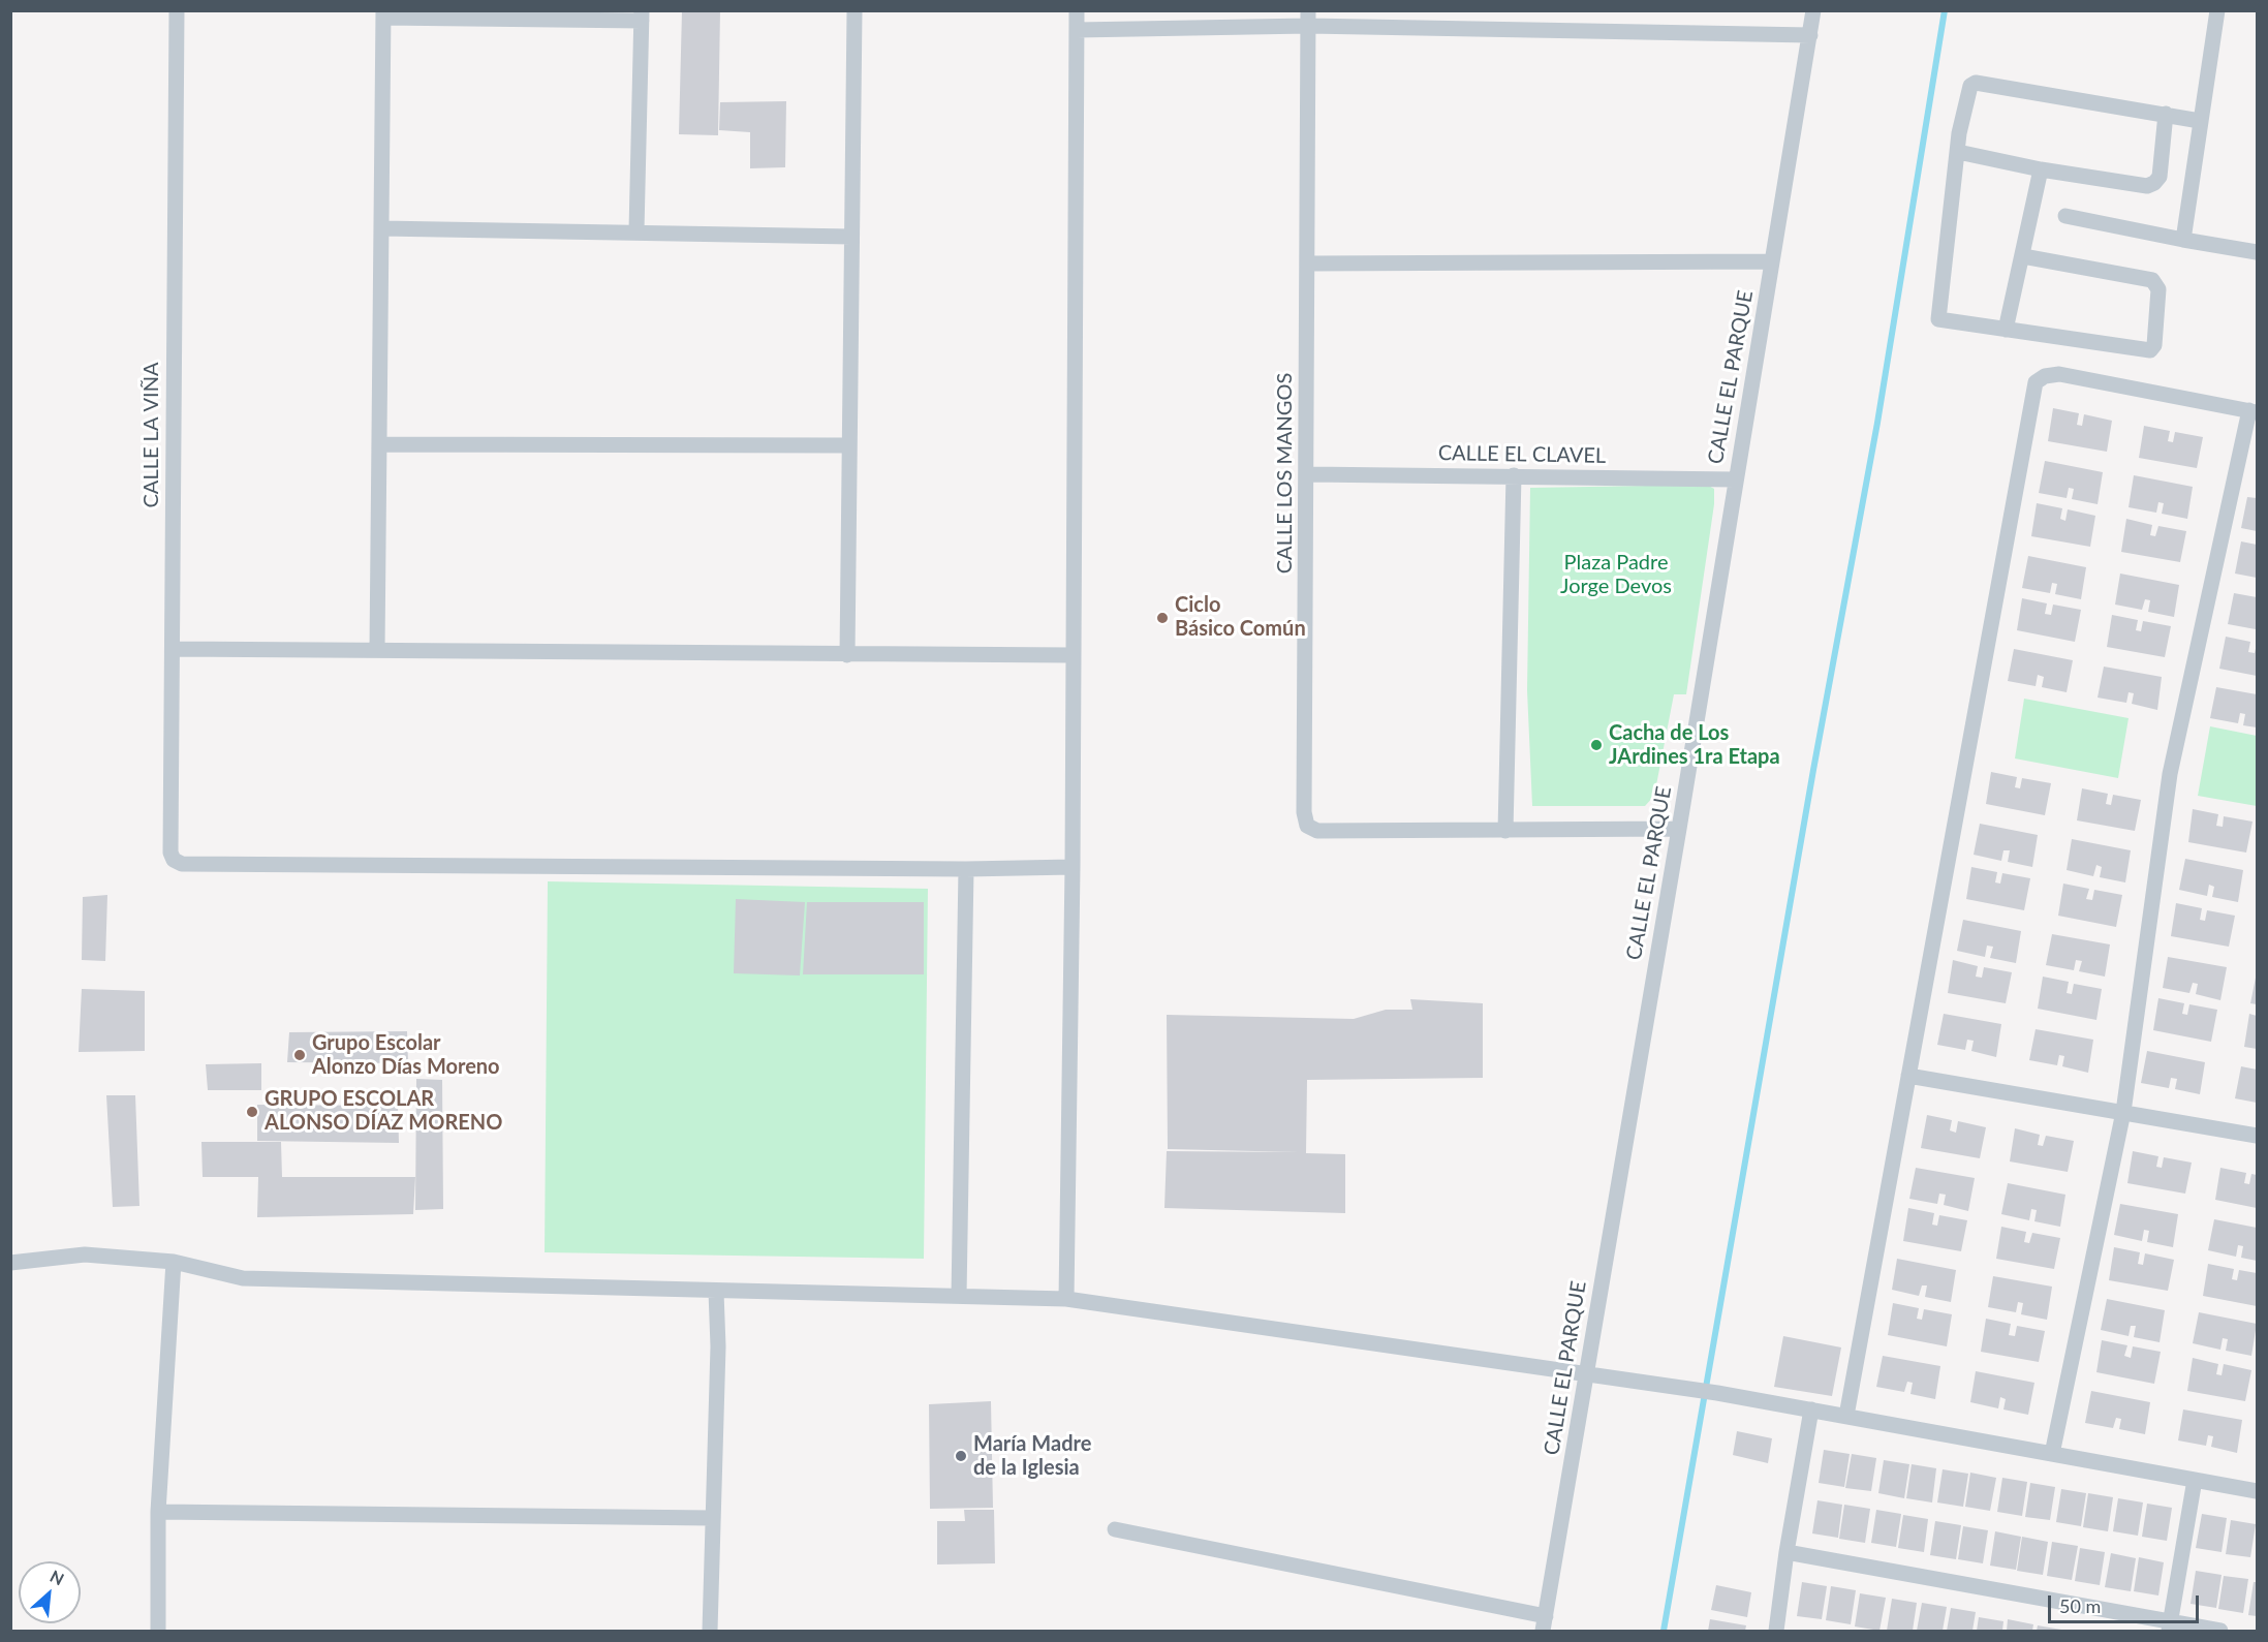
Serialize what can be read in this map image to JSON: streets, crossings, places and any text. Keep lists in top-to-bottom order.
{
  "streets": {
    "street": [
      "CALLE EL PARQUE",
      "CALLE LA VIÑA",
      "CALLE EL CLAVEL",
      "CALLE LOS MANGOS"
    ]
  },
  "crossings": [
    ["CALLE EL PARQUE", "CALLE EL CLAVEL"],
    ["CALLE EL PARQUE", "CALLE LOS MANGOS"],
    ["CALLE EL CLAVEL", "CALLE LOS MANGOS"]
  ],
  "parks": ["Plaza Padre Jorge Devos"],
  "places": [
    "Ciclo Básico Común",
    "Cacha de Los JArdines 1ra Etapa",
    "Grupo Escolar Alonzo Días Moreno",
    "GRUPO ESCOLAR ALONSO DÍAZ MORENO",
    "María Madre de la Iglesia"
  ],
  "scale_bar": "50 m",
  "north": "top right"
}
